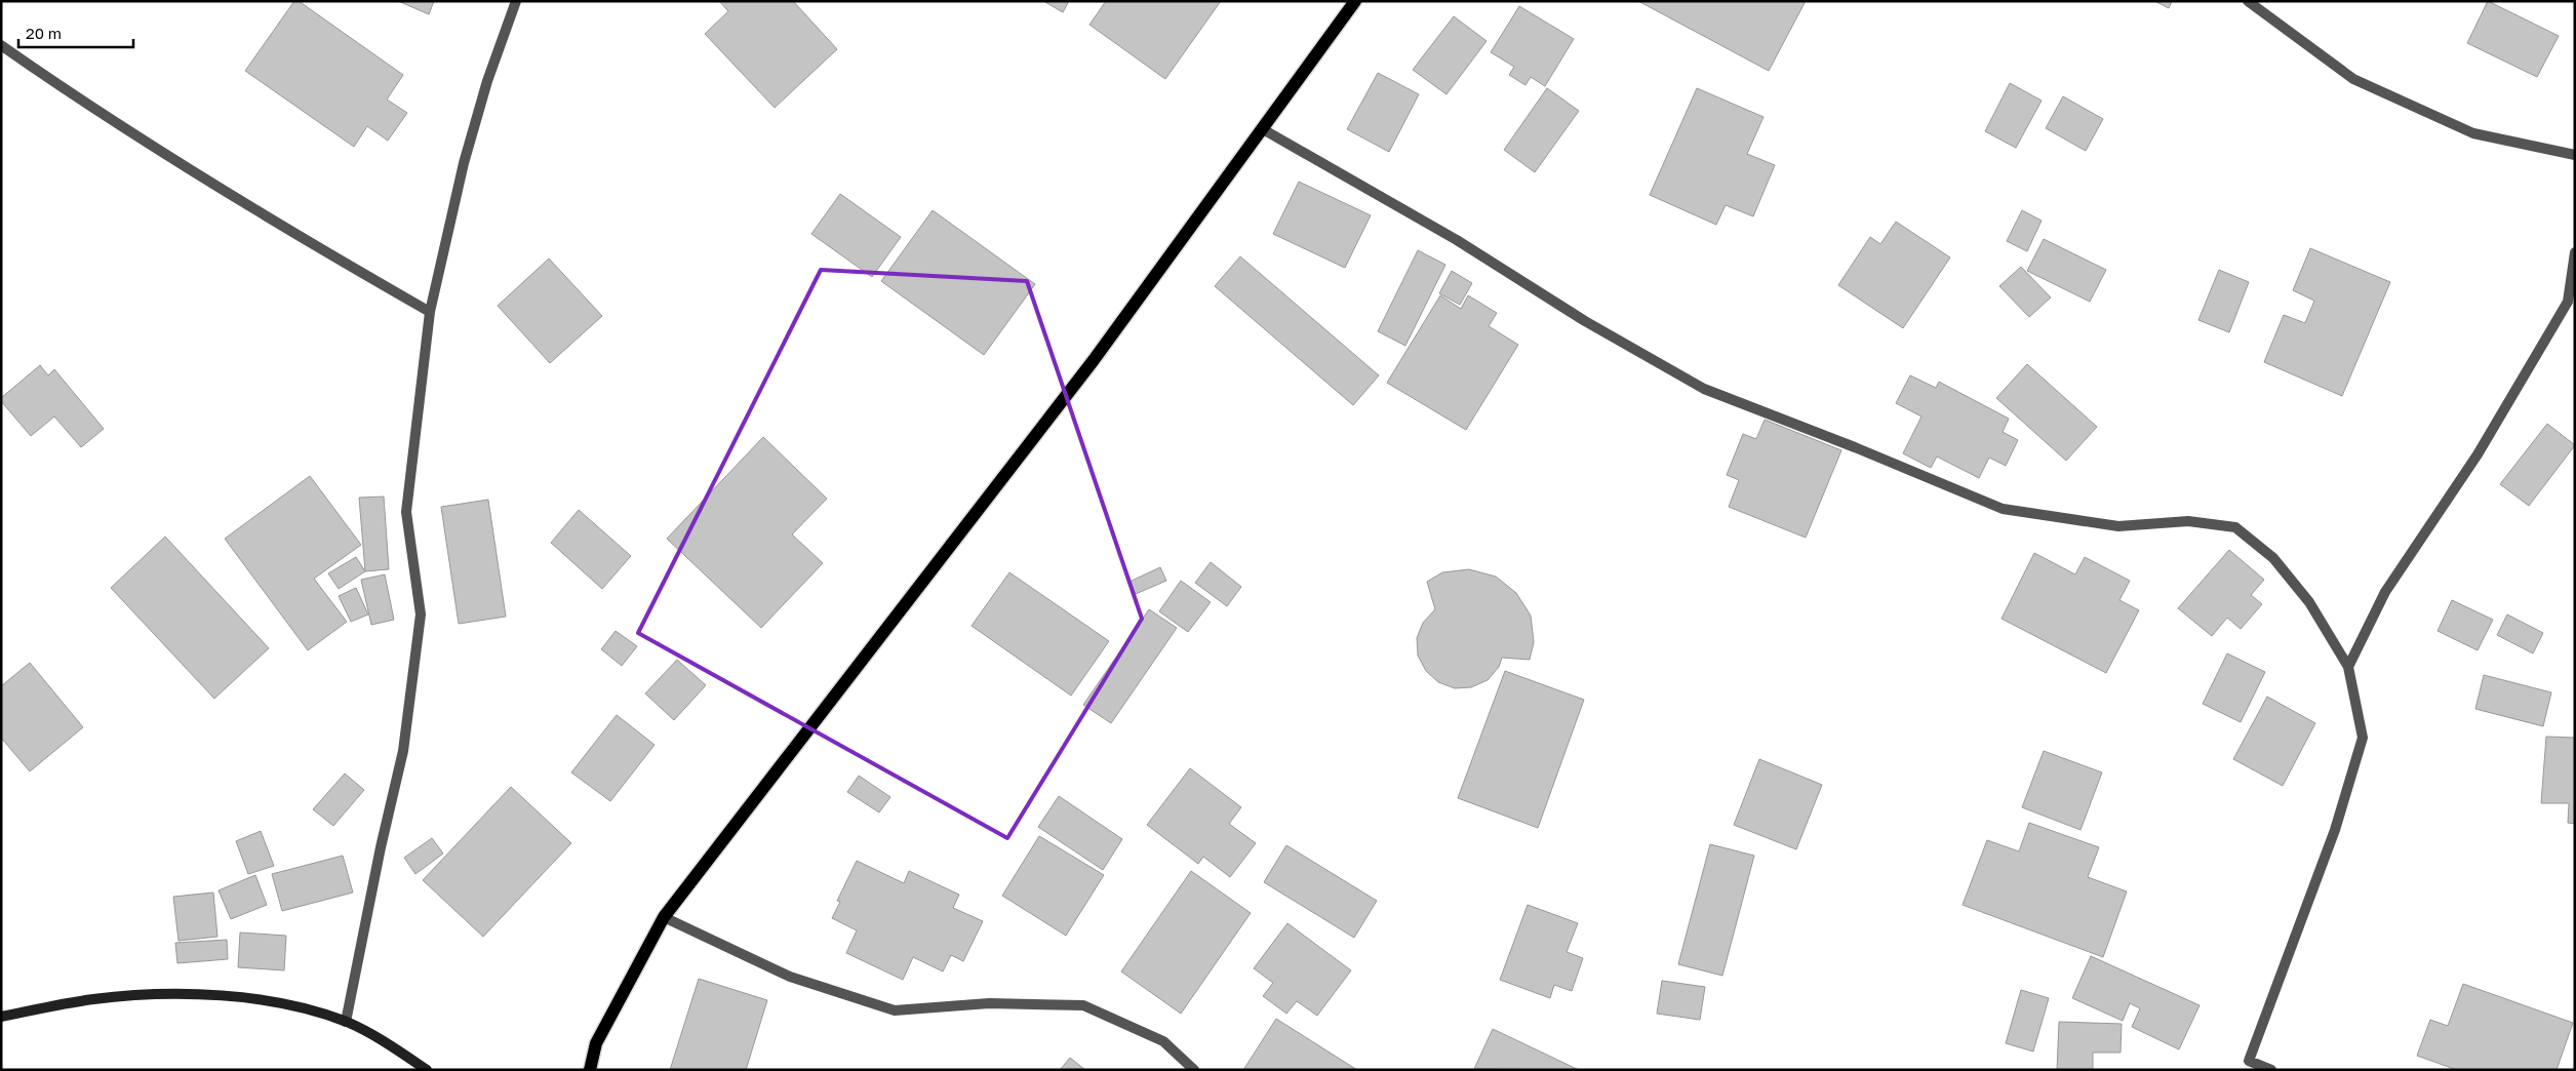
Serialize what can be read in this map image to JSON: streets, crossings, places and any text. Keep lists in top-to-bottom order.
{
  "scale_bar": "20 m"
}
